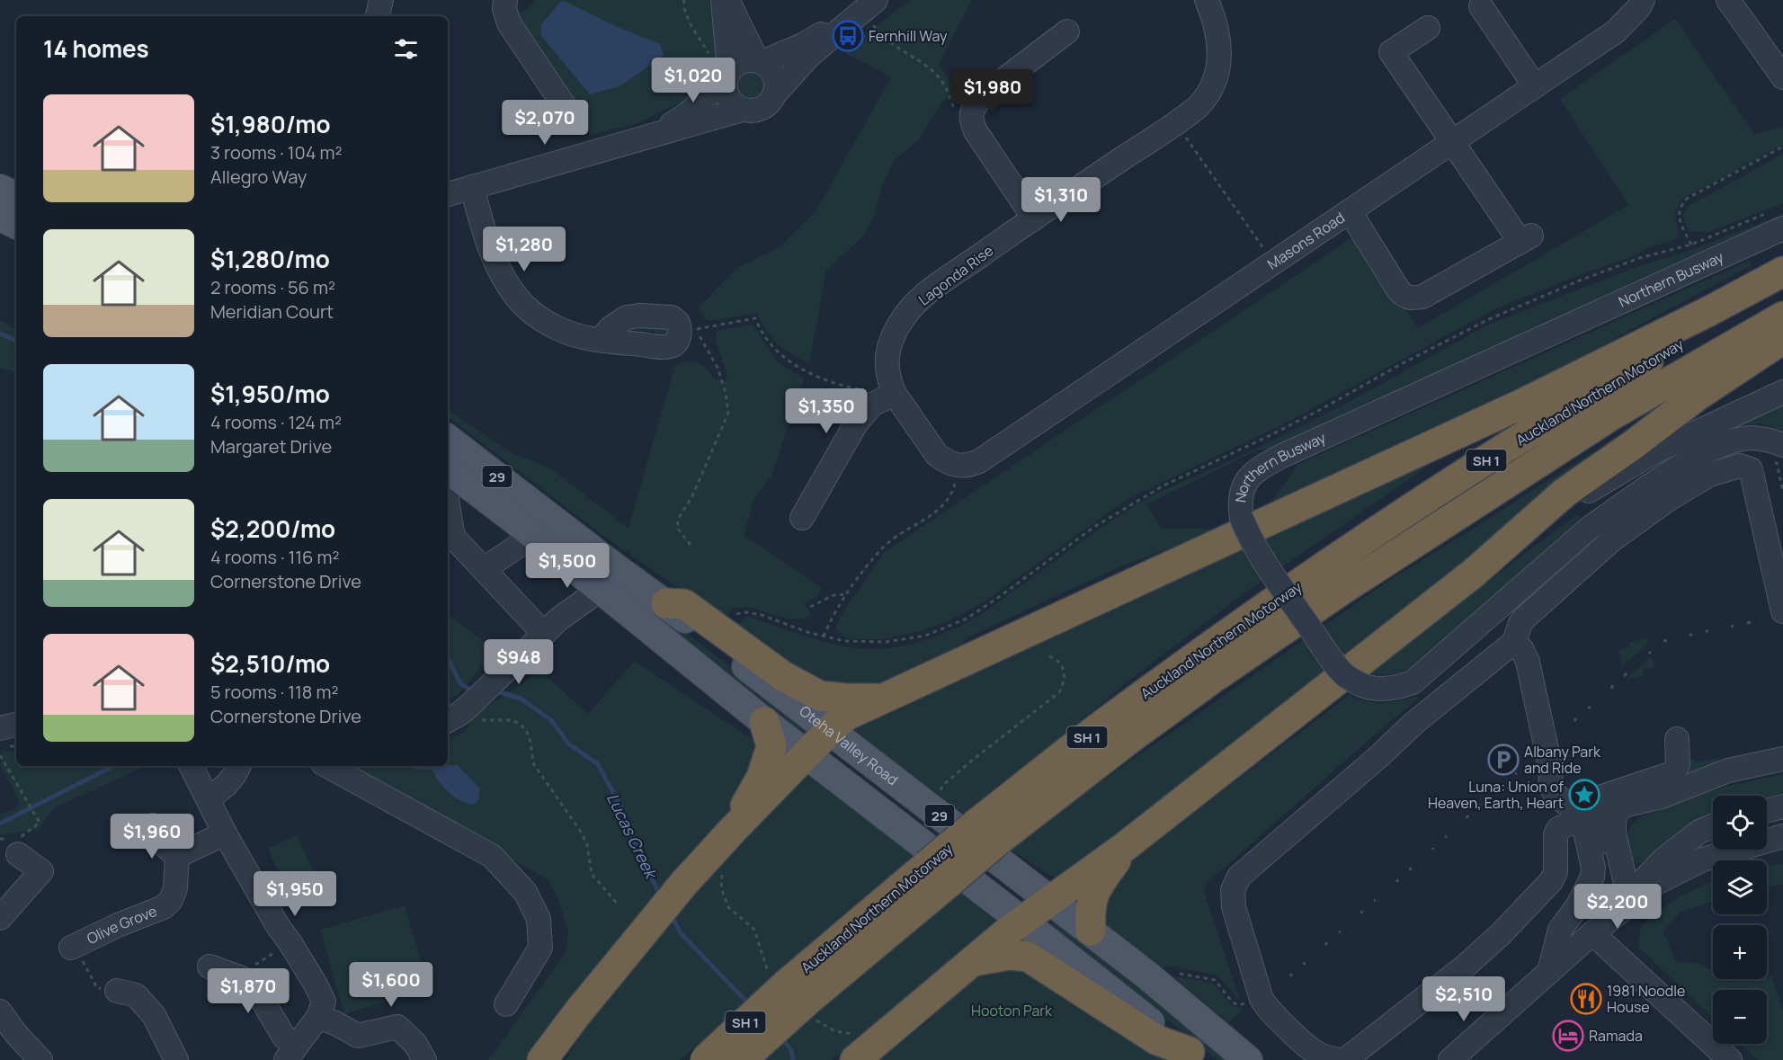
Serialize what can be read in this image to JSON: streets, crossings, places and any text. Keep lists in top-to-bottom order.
{
  "streets": {
    "highway": ["Auckland Northern Motorway", "SH 1"],
    "main road": ["29", "Oteha Valley Road"],
    "street": [
      "Masons Road",
      "Lagonda Rise",
      "Northern Busway",
      "Olive Grove"
    ]
  },
  "crossings": [
    ["Masons Road", "Lagonda Rise"]
  ],
  "water": ["Lucas Creek"],
  "parks": ["Hooton Park"],
  "places": {
    "bus stop": ["Fernhill Way"],
    "parking": ["Albany Park and Ride"],
    "place": ["Luna: Union of Heaven, Earth, Heart"],
    "restaurant": ["1981 Noodle House"],
    "hotel": ["Ramada"]
  },
  "page": {
    "heading": "14 homes",
    "price": [
      "$1,020",
      "$1,980",
      "$2,070",
      "$1,310",
      "$1,280",
      "$1,350",
      "$1,500",
      "$948",
      "$1,960",
      "$1,950",
      "$2,200",
      "$1,600",
      "$1,870",
      "$2,510"
    ],
    "list": [
      {
        "name": "$1,980/mo",
        "note": "3 rooms · 104 m² · Allegro Way"
      },
      {
        "name": "$1,280/mo",
        "note": "2 rooms · 56 m² · Meridian Court"
      },
      {
        "name": "$1,950/mo",
        "note": "4 rooms · 124 m² · Margaret Drive"
      },
      {
        "name": "$2,200/mo",
        "note": "4 rooms · 116 m² · Cornerstone Drive"
      },
      {
        "name": "$2,510/mo",
        "note": "5 rooms · 118 m² · Cornerstone Drive"
      }
    ],
    "map_buttons": ["+", "−"]
  }
}
